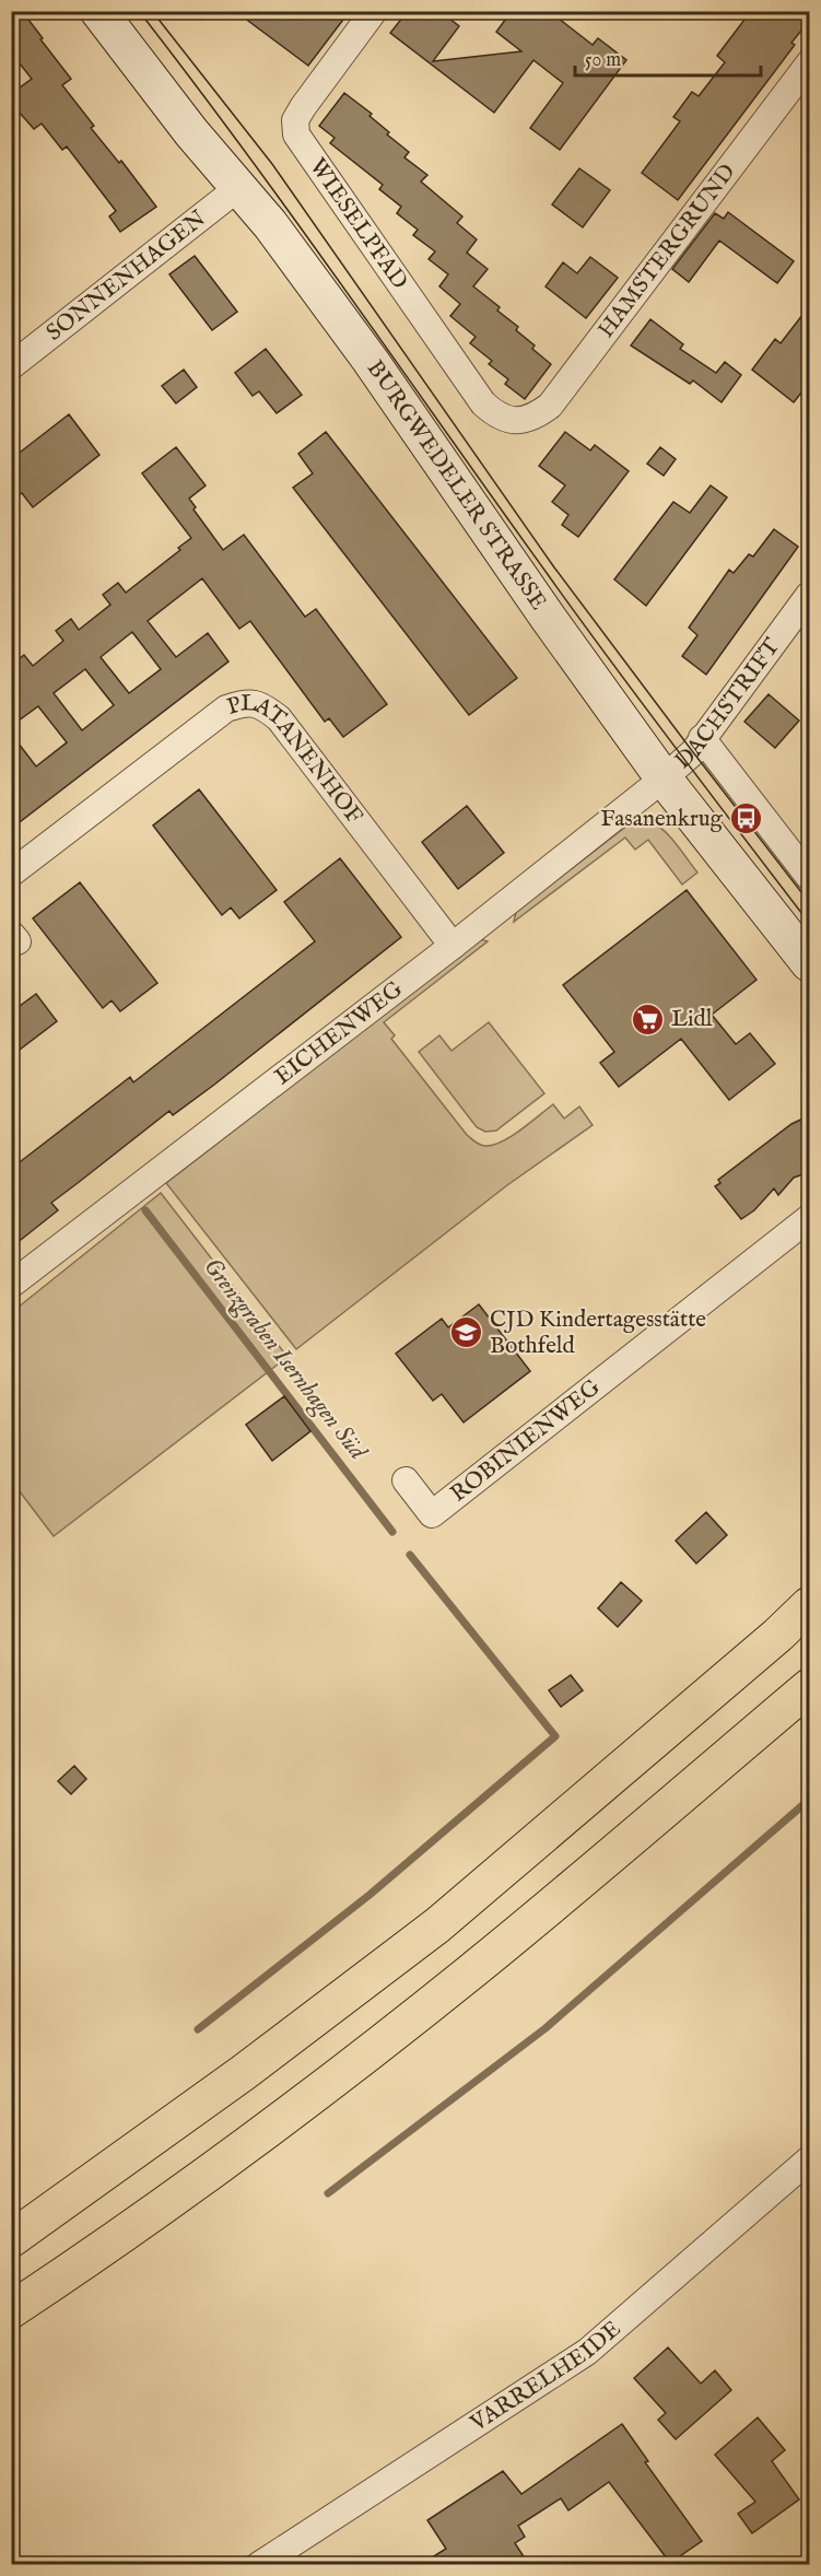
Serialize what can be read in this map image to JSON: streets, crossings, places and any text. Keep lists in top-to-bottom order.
{
  "streets": {
    "main road": ["BURGWEDELER STRASSE"],
    "street": [
      "WIESELPFAD",
      "HAMSTERGRUND",
      "SONNENHAGEN",
      "DACHSTRIFT",
      "PLATANENHOF",
      "EICHENWEG",
      "ROBINIENWEG",
      "VARRELHEIDE"
    ]
  },
  "crossings": [
    ["WIESELPFAD", "HAMSTERGRUND"],
    ["SONNENHAGEN", "BURGWEDELER STRASSE"],
    ["BURGWEDELER STRASSE", "DACHSTRIFT"],
    ["BURGWEDELER STRASSE", "EICHENWEG"],
    ["DACHSTRIFT", "EICHENWEG"],
    ["PLATANENHOF", "EICHENWEG"]
  ],
  "water": ["Grenzgraben Isernhagen Süd"],
  "places": {
    "bus stop": ["Fasanenkrug"],
    "supermarket": ["Lidl"],
    "school or university": ["CJD Kindertagesstätte Bothfeld"]
  },
  "scale_bar": "50 m"
}
